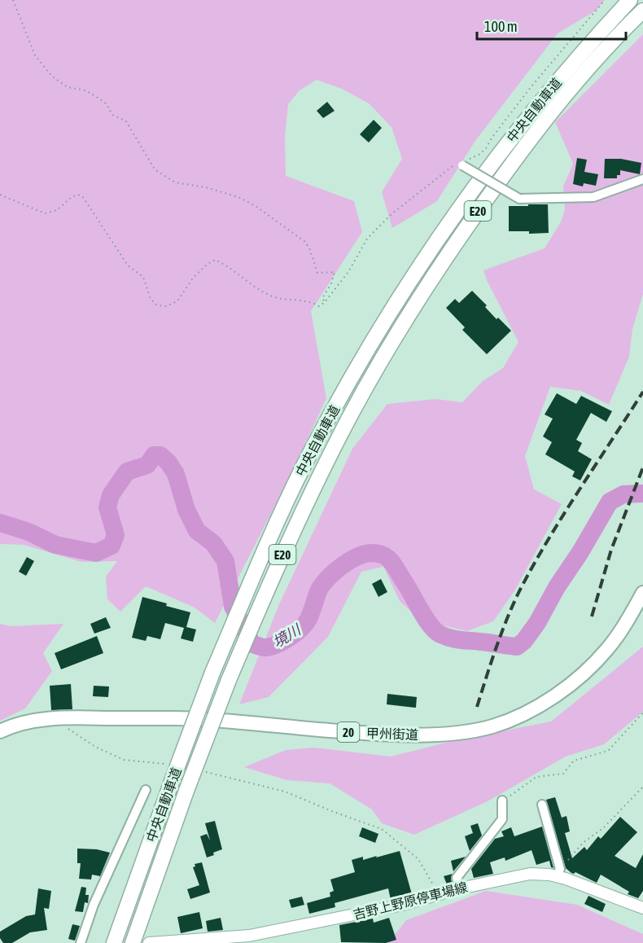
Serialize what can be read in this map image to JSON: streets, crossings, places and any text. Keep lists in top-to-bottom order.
{
  "streets": {
    "highway": [
      "中央自動車道",
      "E20",
      "20",
      "甲州街道"
    ],
    "main road": ["吉野上野原停車場線"]
  },
  "water": ["境川"],
  "scale_bar": "100 m"
}
